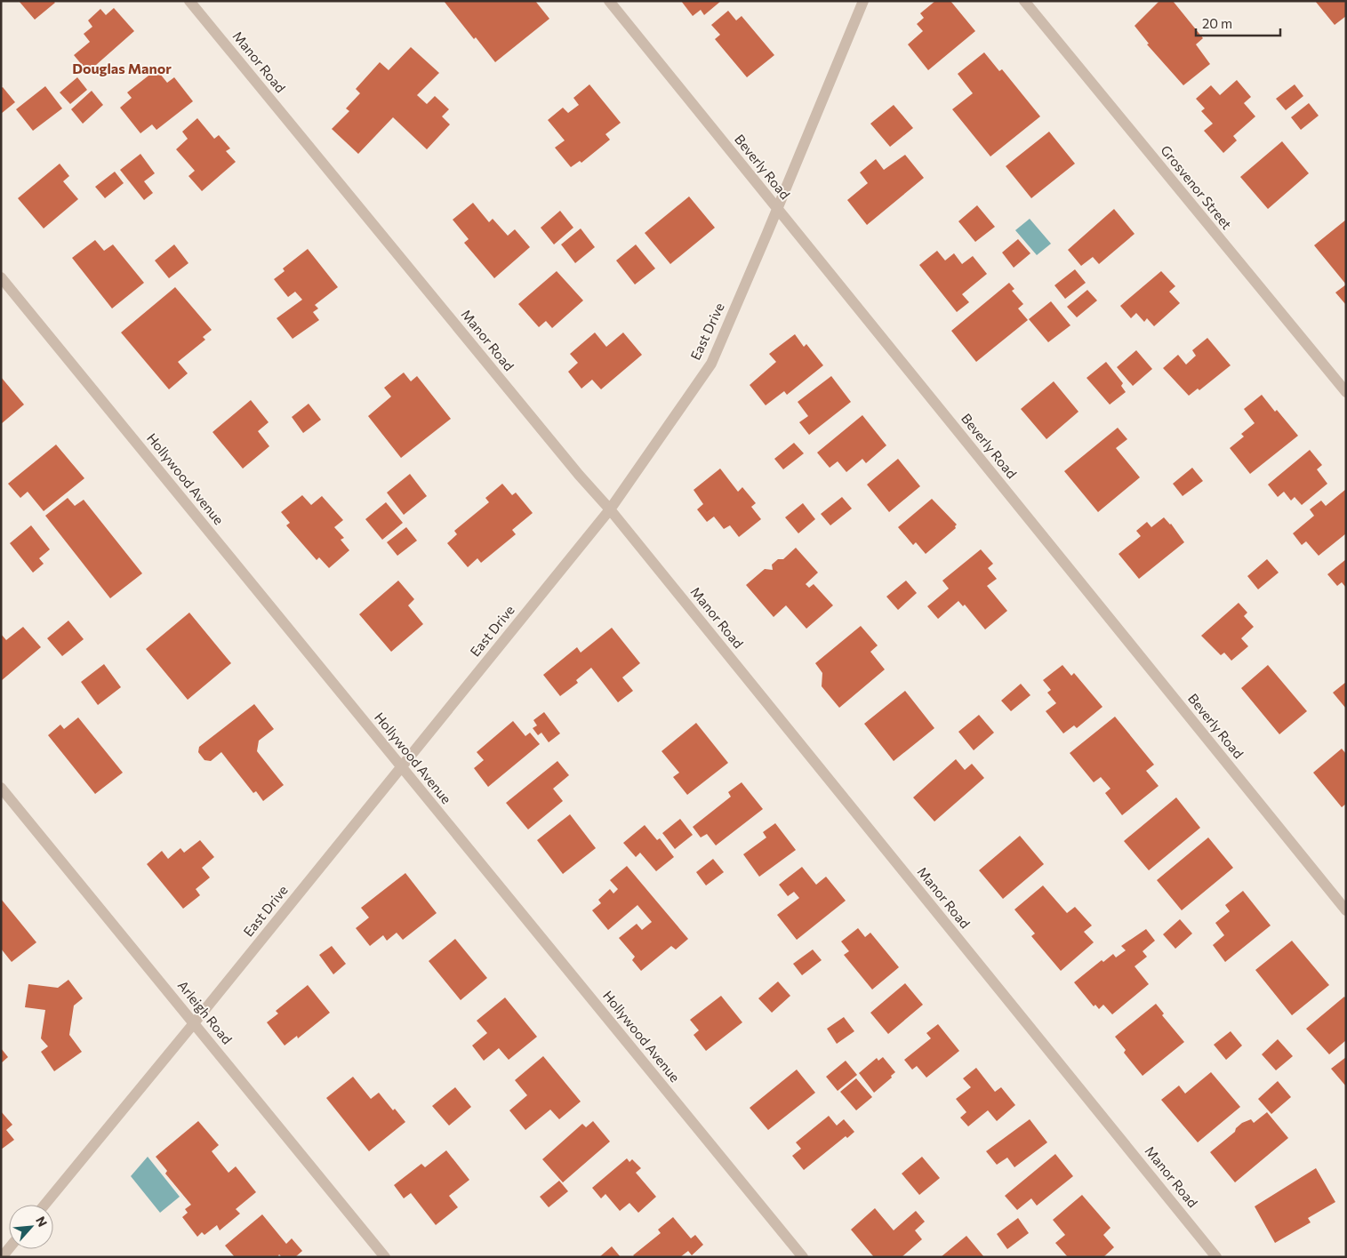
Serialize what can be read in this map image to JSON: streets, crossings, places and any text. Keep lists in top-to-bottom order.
{
  "streets": {
    "street": [
      "Manor Road",
      "Beverly Road",
      "Grosvenor Street",
      "East Drive",
      "Hollywood Avenue",
      "Arleigh Road"
    ]
  },
  "crossings": [
    ["Manor Road", "East Drive"],
    ["Beverly Road", "East Drive"],
    ["East Drive", "Hollywood Avenue"],
    ["East Drive", "Arleigh Road"]
  ],
  "districts": ["Douglas Manor"],
  "scale_bar": "20 m",
  "north": "top right"
}
